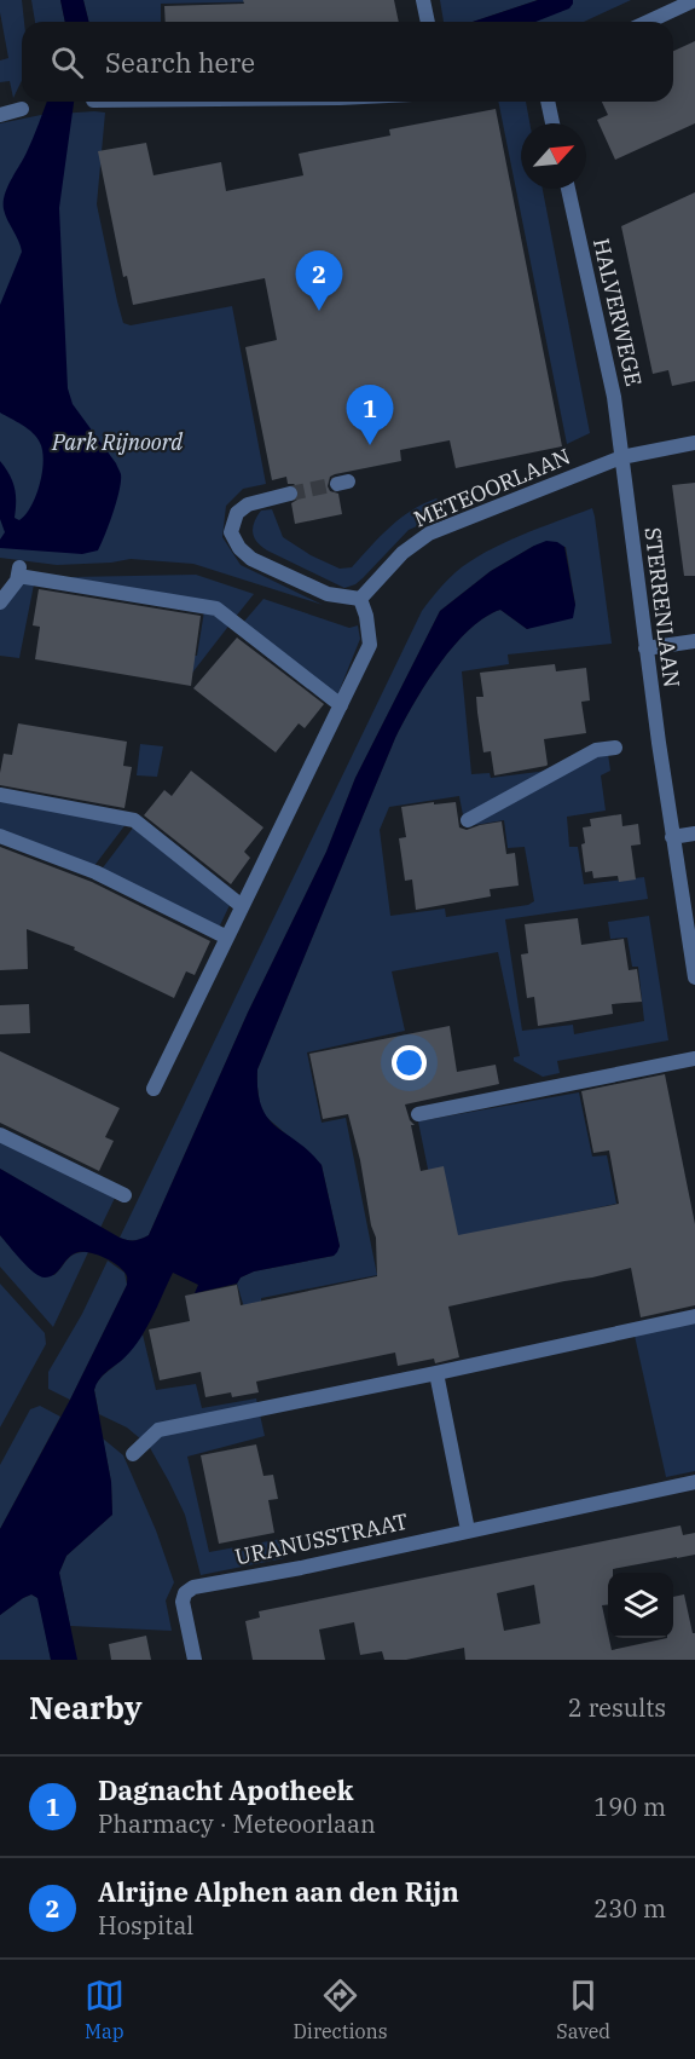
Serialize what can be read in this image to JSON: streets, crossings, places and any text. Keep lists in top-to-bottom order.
{
  "streets": {
    "street": [
      "HALVERWEGE",
      "METEOORLAAN",
      "STERRENLAAN",
      "URANUSSTRAAT"
    ]
  },
  "crossings": [
    ["HALVERWEGE", "METEOORLAAN"],
    ["HALVERWEGE", "STERRENLAAN"],
    ["METEOORLAAN", "STERRENLAAN"]
  ],
  "parks": ["Park Rijnoord"],
  "north": "top right",
  "page": {
    "search": "Search here",
    "pins": ["2", "1"],
    "heading": ["Nearby", "2 results"],
    "list": [
      {
        "mark": "1",
        "name": "Dagnacht Apotheek",
        "note": "Pharmacy · Meteoorlaan",
        "value": "190 m"
      },
      {
        "mark": "2",
        "name": "Alrijne Alphen aan den Rijn",
        "note": "Hospital",
        "value": "230 m"
      }
    ],
    "nav": ["Map", "Directions", "Saved"]
  }
}
